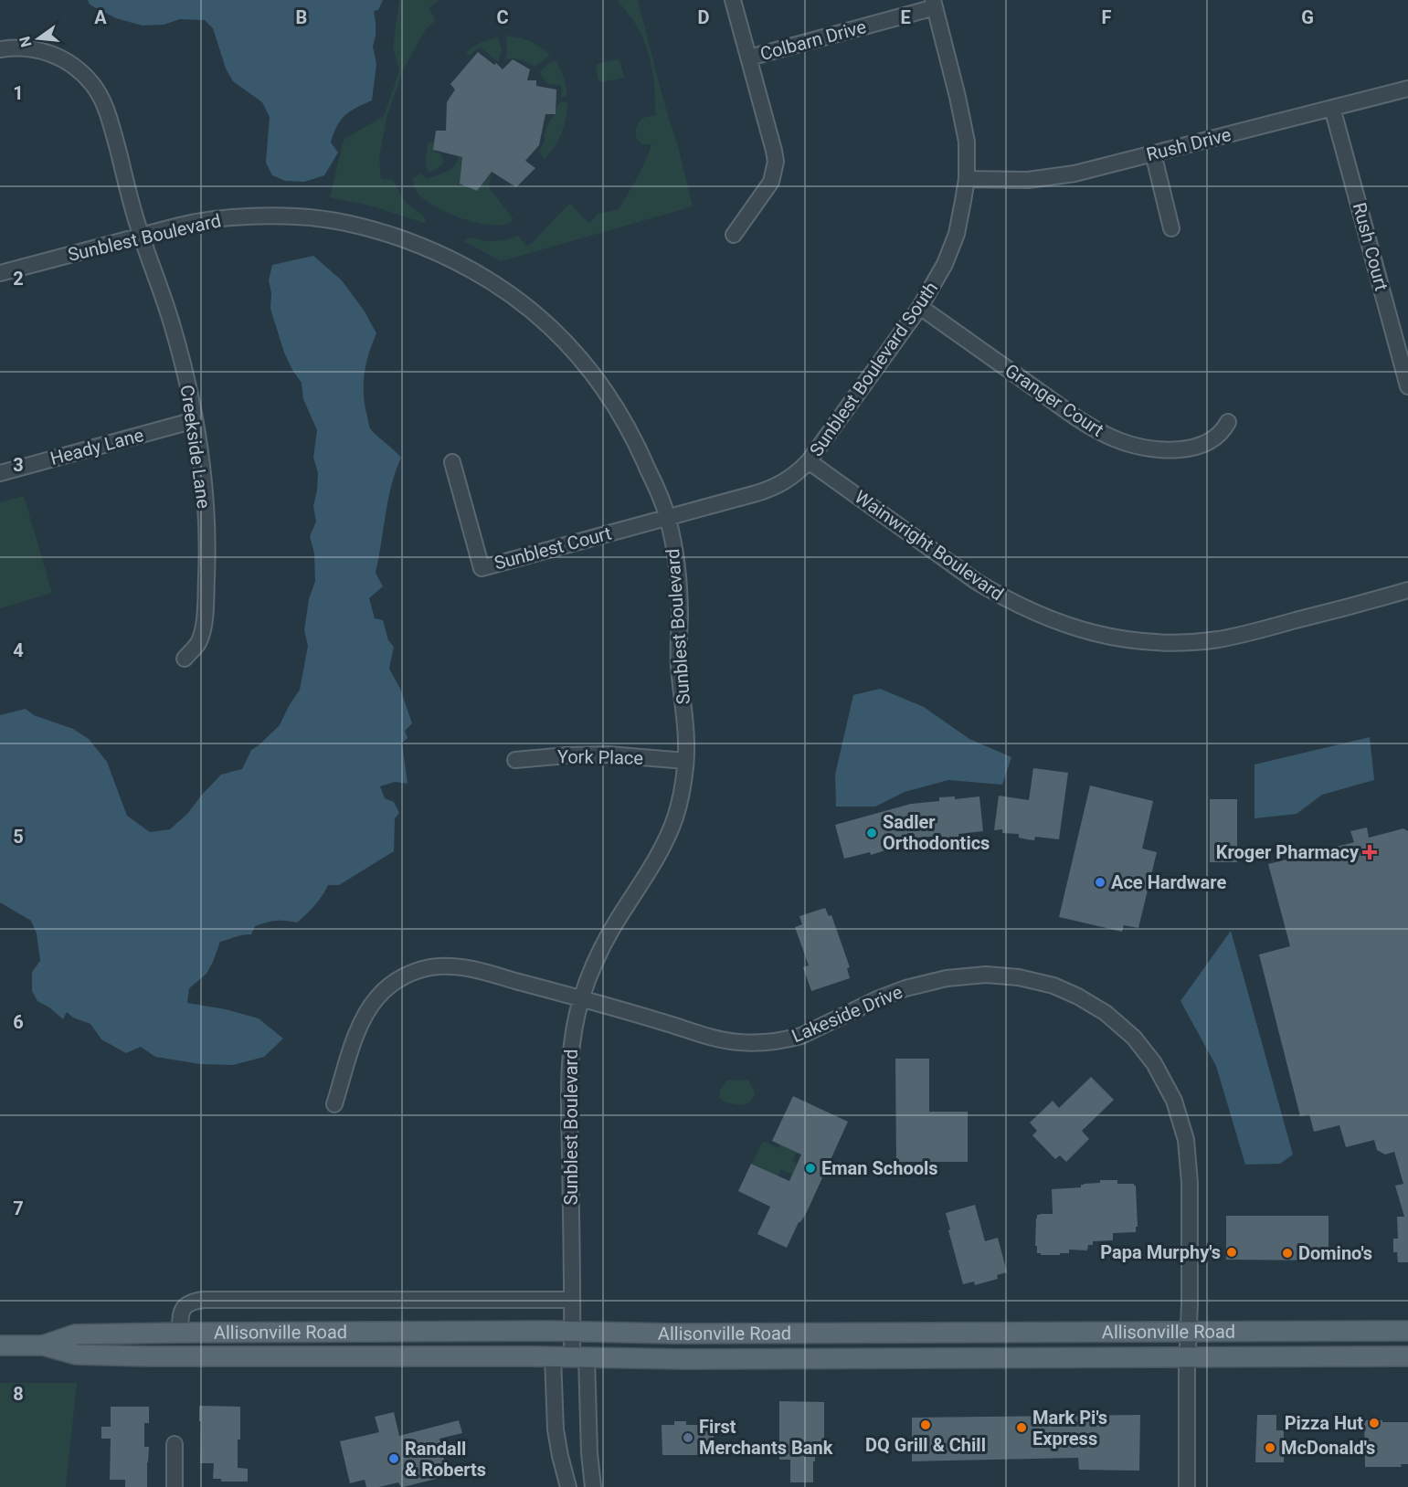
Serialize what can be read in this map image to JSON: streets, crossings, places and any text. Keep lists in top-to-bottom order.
{
  "streets": {
    "main road": ["Allisonville Road"],
    "street": [
      "Colbarn Drive",
      "Rush Drive",
      "Sunblest Boulevard",
      "Rush Court",
      "Sunblest Boulevard South",
      "Granger Court",
      "Heady Lane",
      "Creekside Lane",
      "Wainwright Boulevard",
      "Sunblest Court",
      "York Place",
      "Lakeside Drive"
    ]
  },
  "crossings": [
    ["Colbarn Drive", "Sunblest Boulevard South"],
    ["Rush Drive", "Rush Court"],
    ["Rush Drive", "Sunblest Boulevard South"],
    ["Sunblest Boulevard", "Sunblest Boulevard South"],
    ["Sunblest Boulevard", "Creekside Lane"],
    ["Sunblest Boulevard", "Sunblest Court"],
    ["Sunblest Boulevard", "York Place"],
    ["Sunblest Boulevard", "Lakeside Drive"],
    ["Sunblest Boulevard", "Allisonville Road"],
    ["Sunblest Boulevard South", "Granger Court"],
    ["Sunblest Boulevard South", "Wainwright Boulevard"],
    ["Sunblest Boulevard South", "Sunblest Court"],
    ["Heady Lane", "Creekside Lane"],
    ["Lakeside Drive", "Allisonville Road"]
  ],
  "places": {
    "other": [
      "Sadler Orthodontics",
      "Ace Hardware",
      "Eman Schools",
      "Papa Murphy's",
      "Domino's",
      "Pizza Hut",
      "DQ Grill & Chill",
      "Mark Pi's Express",
      "First Merchants Bank",
      "McDonald's",
      "Randall & Roberts"
    ],
    "health": ["Kroger Pharmacy"]
  },
  "north": "left",
  "grid": {
    "columns": [
      "A",
      "B",
      "C",
      "D",
      "E",
      "F",
      "G"
    ],
    "rows": [
      "1",
      "2",
      "3",
      "4",
      "5",
      "6",
      "7",
      "8"
    ]
  }
}
